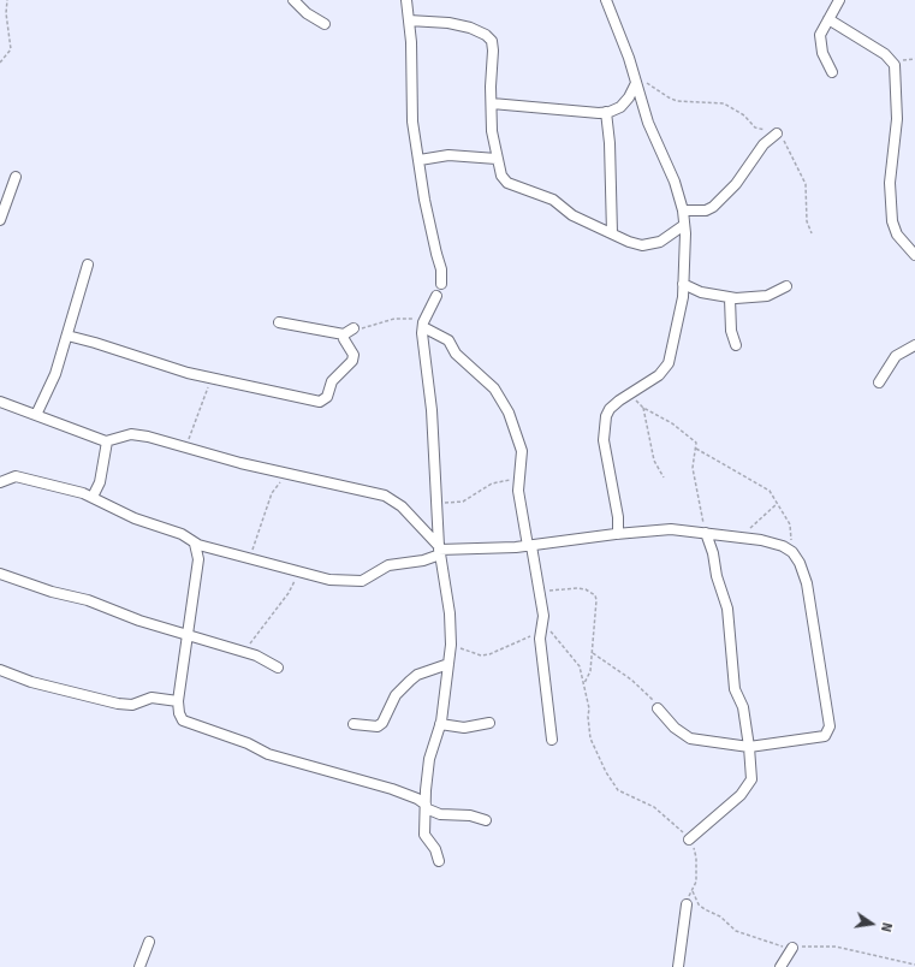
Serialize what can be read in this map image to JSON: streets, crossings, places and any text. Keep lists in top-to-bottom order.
{
  "north": "right"
}
